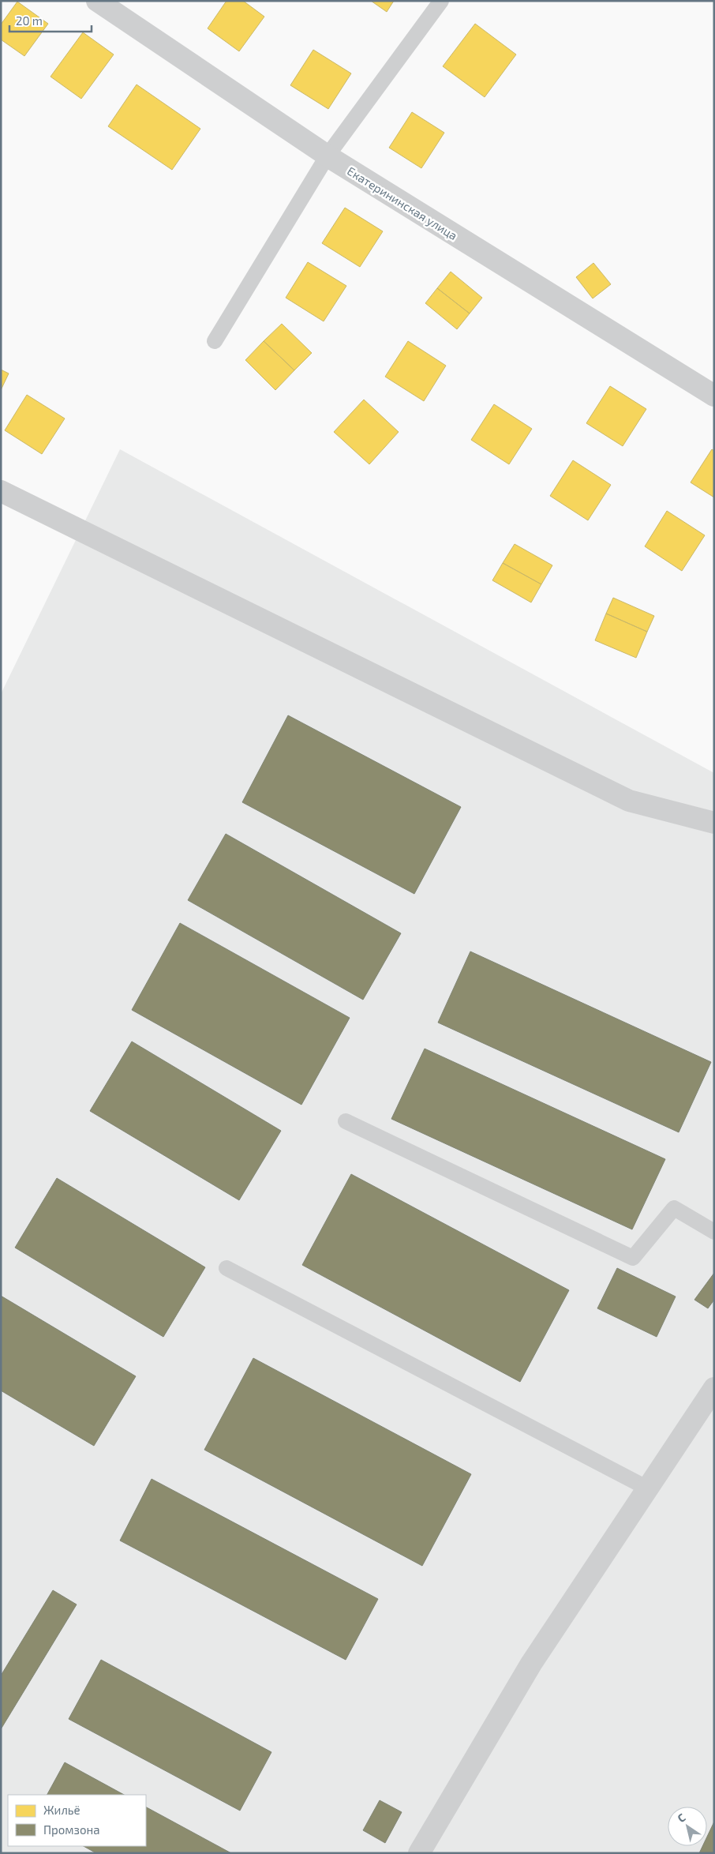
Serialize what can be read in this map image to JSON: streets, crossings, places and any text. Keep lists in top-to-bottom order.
{
  "streets": {
    "street": ["Екатерининская улица"]
  },
  "legend": ["Жильё", "Промзона"],
  "scale_bar": "20 m",
  "north": "top left"
}
